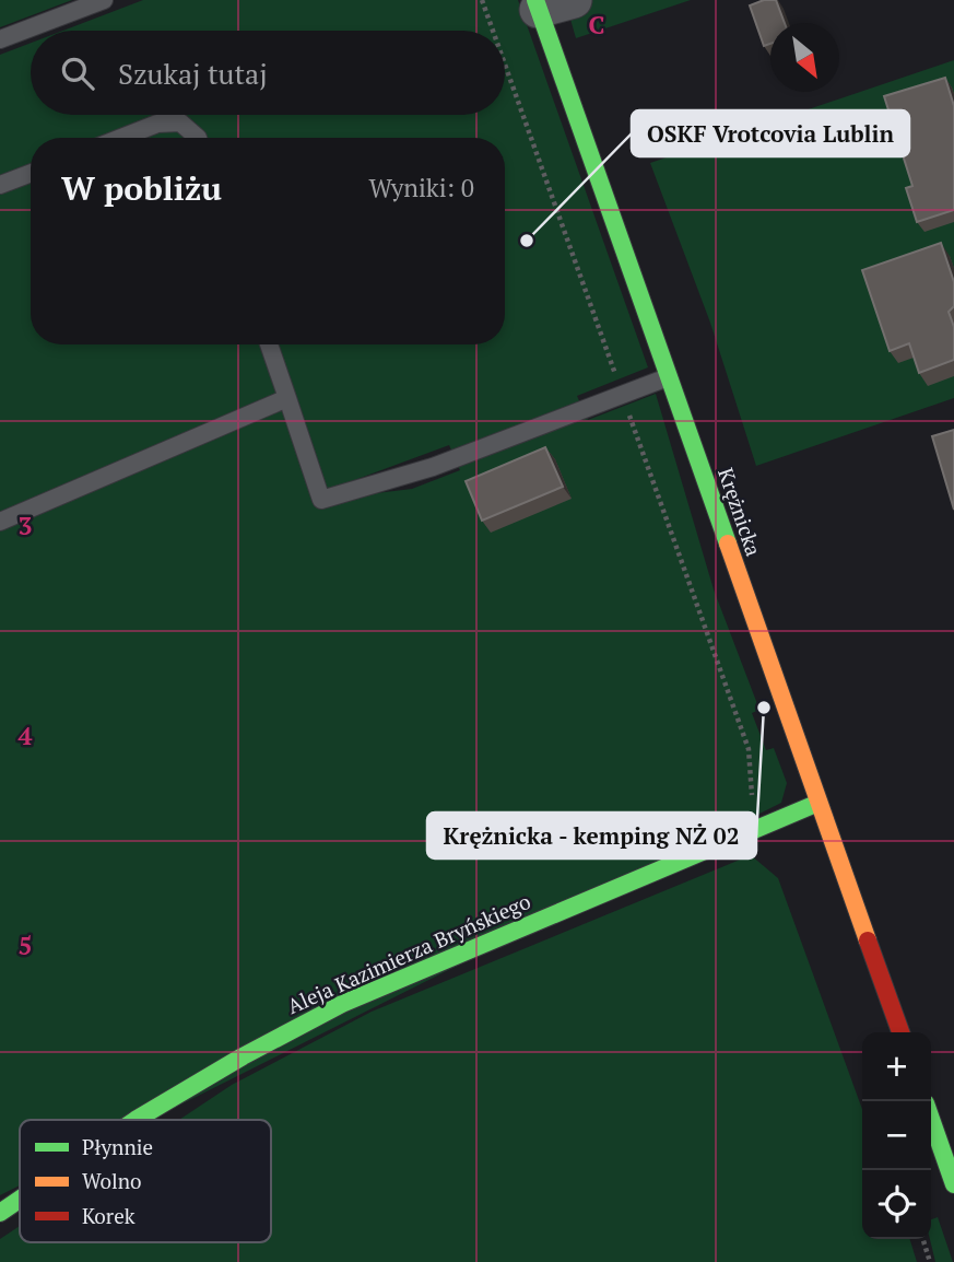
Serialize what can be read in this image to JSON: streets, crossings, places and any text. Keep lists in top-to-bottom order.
{
  "streets": {
    "street": ["Krężnicka", "Aleja Kazimierza Bryńskiego"]
  },
  "crossings": [
    ["Krężnicka", "Aleja Kazimierza Bryńskiego"]
  ],
  "places": ["OSKF Vrotcovia Lublin", "Krężnicka - kemping NŻ 02"],
  "legend": ["Płynnie", "Wolno", "Korek"],
  "north": "bottom right",
  "page": {
    "search": "Szukaj tutaj",
    "heading": ["W pobliżu", "Wyniki: 0"],
    "map_buttons": ["+", "−"]
  },
  "grid": {
    "columns": ["C"],
    "rows": ["3", "4", "5"]
  }
}
